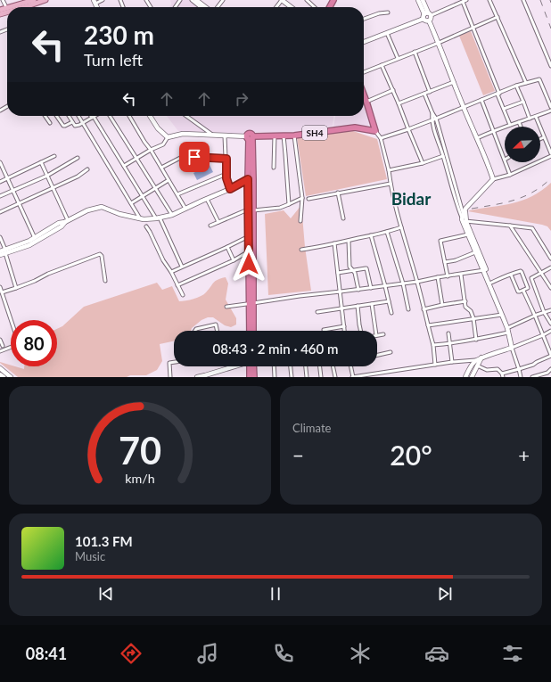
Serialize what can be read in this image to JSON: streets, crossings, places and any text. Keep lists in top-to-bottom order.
{
  "streets": {
    "highway": ["SH4"]
  },
  "districts": ["Bidar"],
  "north": "bottom left",
  "page": {
    "turn": ["230 m", "Turn left"],
    "limit": "80",
    "trip": "08:43 · 2 min · 460 m",
    "tile": "Climate",
    "heat": ["−", "20°", "+"],
    "song": ["101.3 FM", "Music"],
    "tabs": "08:41",
    "gauge": ["70", "km/h"]
  }
}
